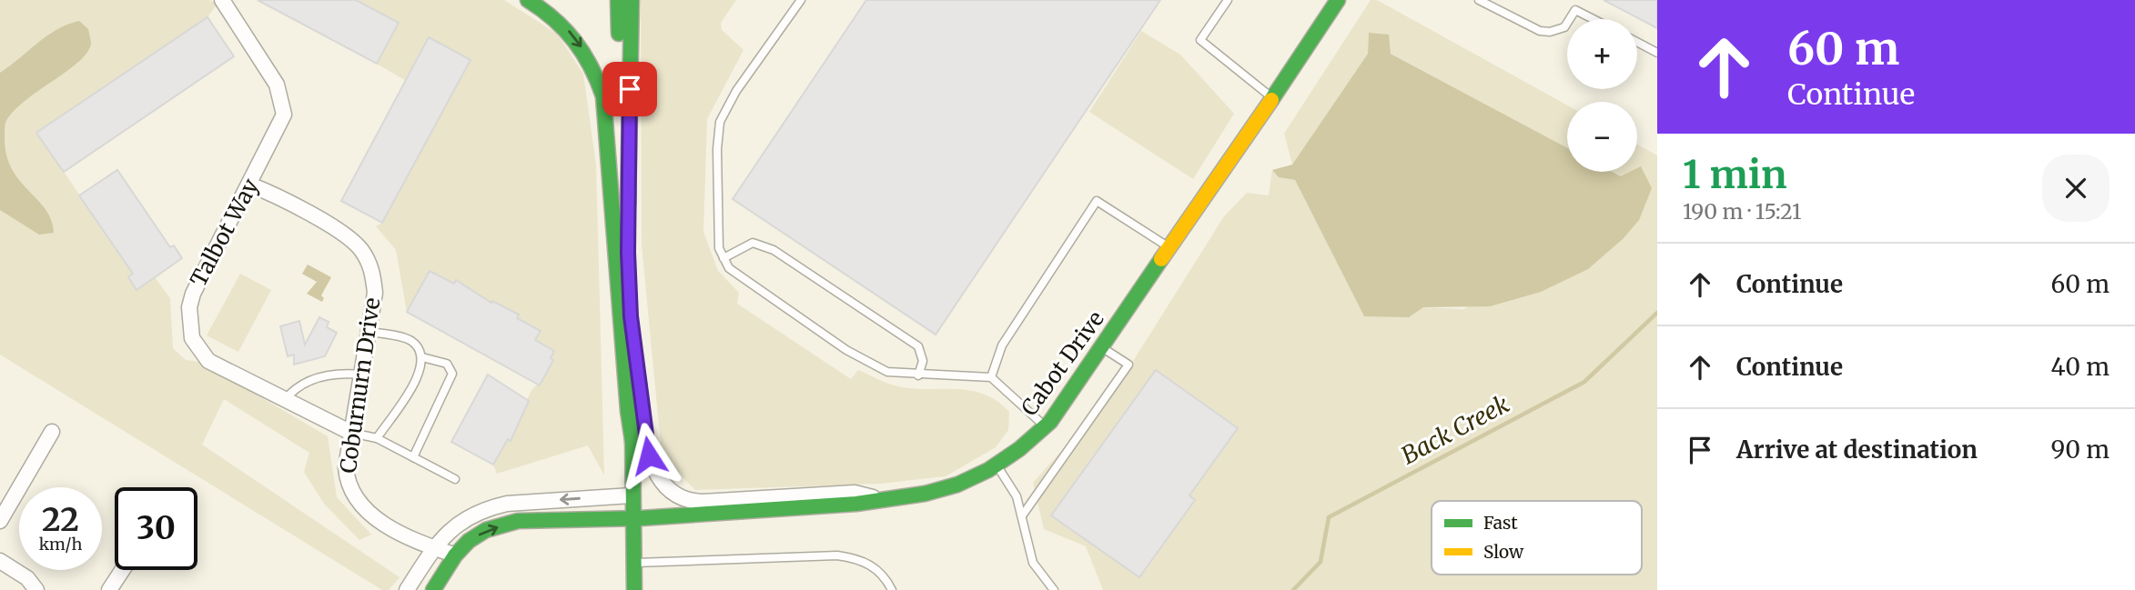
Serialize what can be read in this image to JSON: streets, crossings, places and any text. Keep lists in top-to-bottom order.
{
  "streets": {
    "main road": ["Cabot Drive"],
    "street": ["Talbot Way", "Coburnurn Drive"]
  },
  "crossings": [
    ["Talbot Way", "Coburnurn Drive"],
    ["Cabot Drive", "Coburnurn Drive"]
  ],
  "water": ["Back Creek"],
  "legend": ["Fast", "Slow"],
  "page": {
    "turn": ["60 m", "Continue"],
    "map_buttons": ["+", "−"],
    "heading": ["1 min", "190 m · 15:21"],
    "list": [
      {
        "name": "Continue",
        "value": "60 m"
      },
      {
        "name": "Continue",
        "value": "40 m"
      },
      {
        "name": "Arrive at destination",
        "value": "90 m"
      }
    ],
    "speed": "22 km/h",
    "limit": "30"
  }
}
